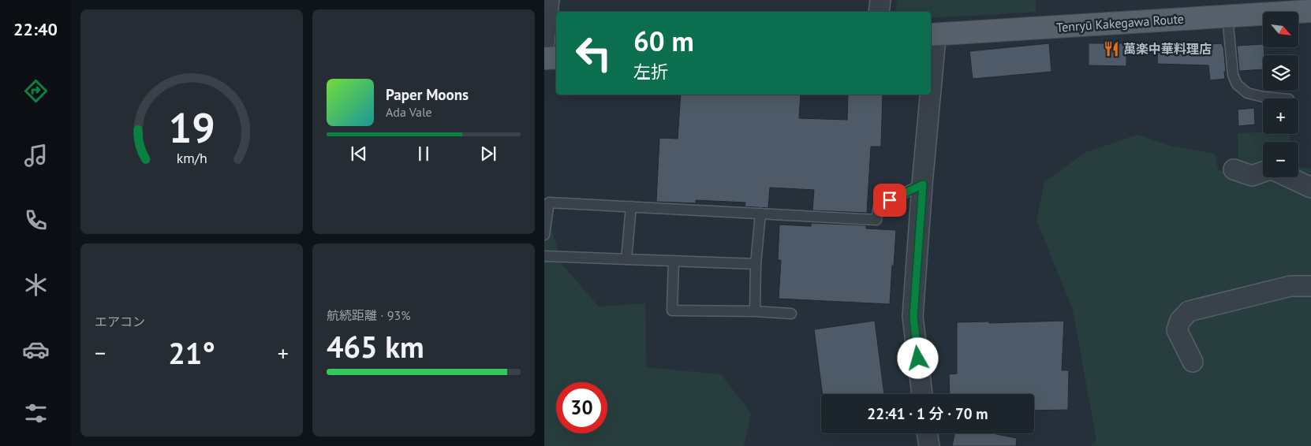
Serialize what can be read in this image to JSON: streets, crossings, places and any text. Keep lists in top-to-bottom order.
{
  "streets": {
    "main road": ["Tenryū Kakegawa Route"]
  },
  "places": {
    "restaurant": ["萬楽中華料理店"]
  },
  "north": "bottom right",
  "page": {
    "tabs": "22:40",
    "map_buttons": ["+", "−"],
    "turn": ["60 m", "左折"],
    "song": ["Paper Moons", "Ada Vale"],
    "tile": [
      "エアコン",
      ["航続距離 · 93%", "465 km"]
    ],
    "heat": ["−", "21°", "+"],
    "limit": "30",
    "trip": "22:41 · 1 分 · 70 m",
    "gauge": ["19", "km/h"]
  }
}
